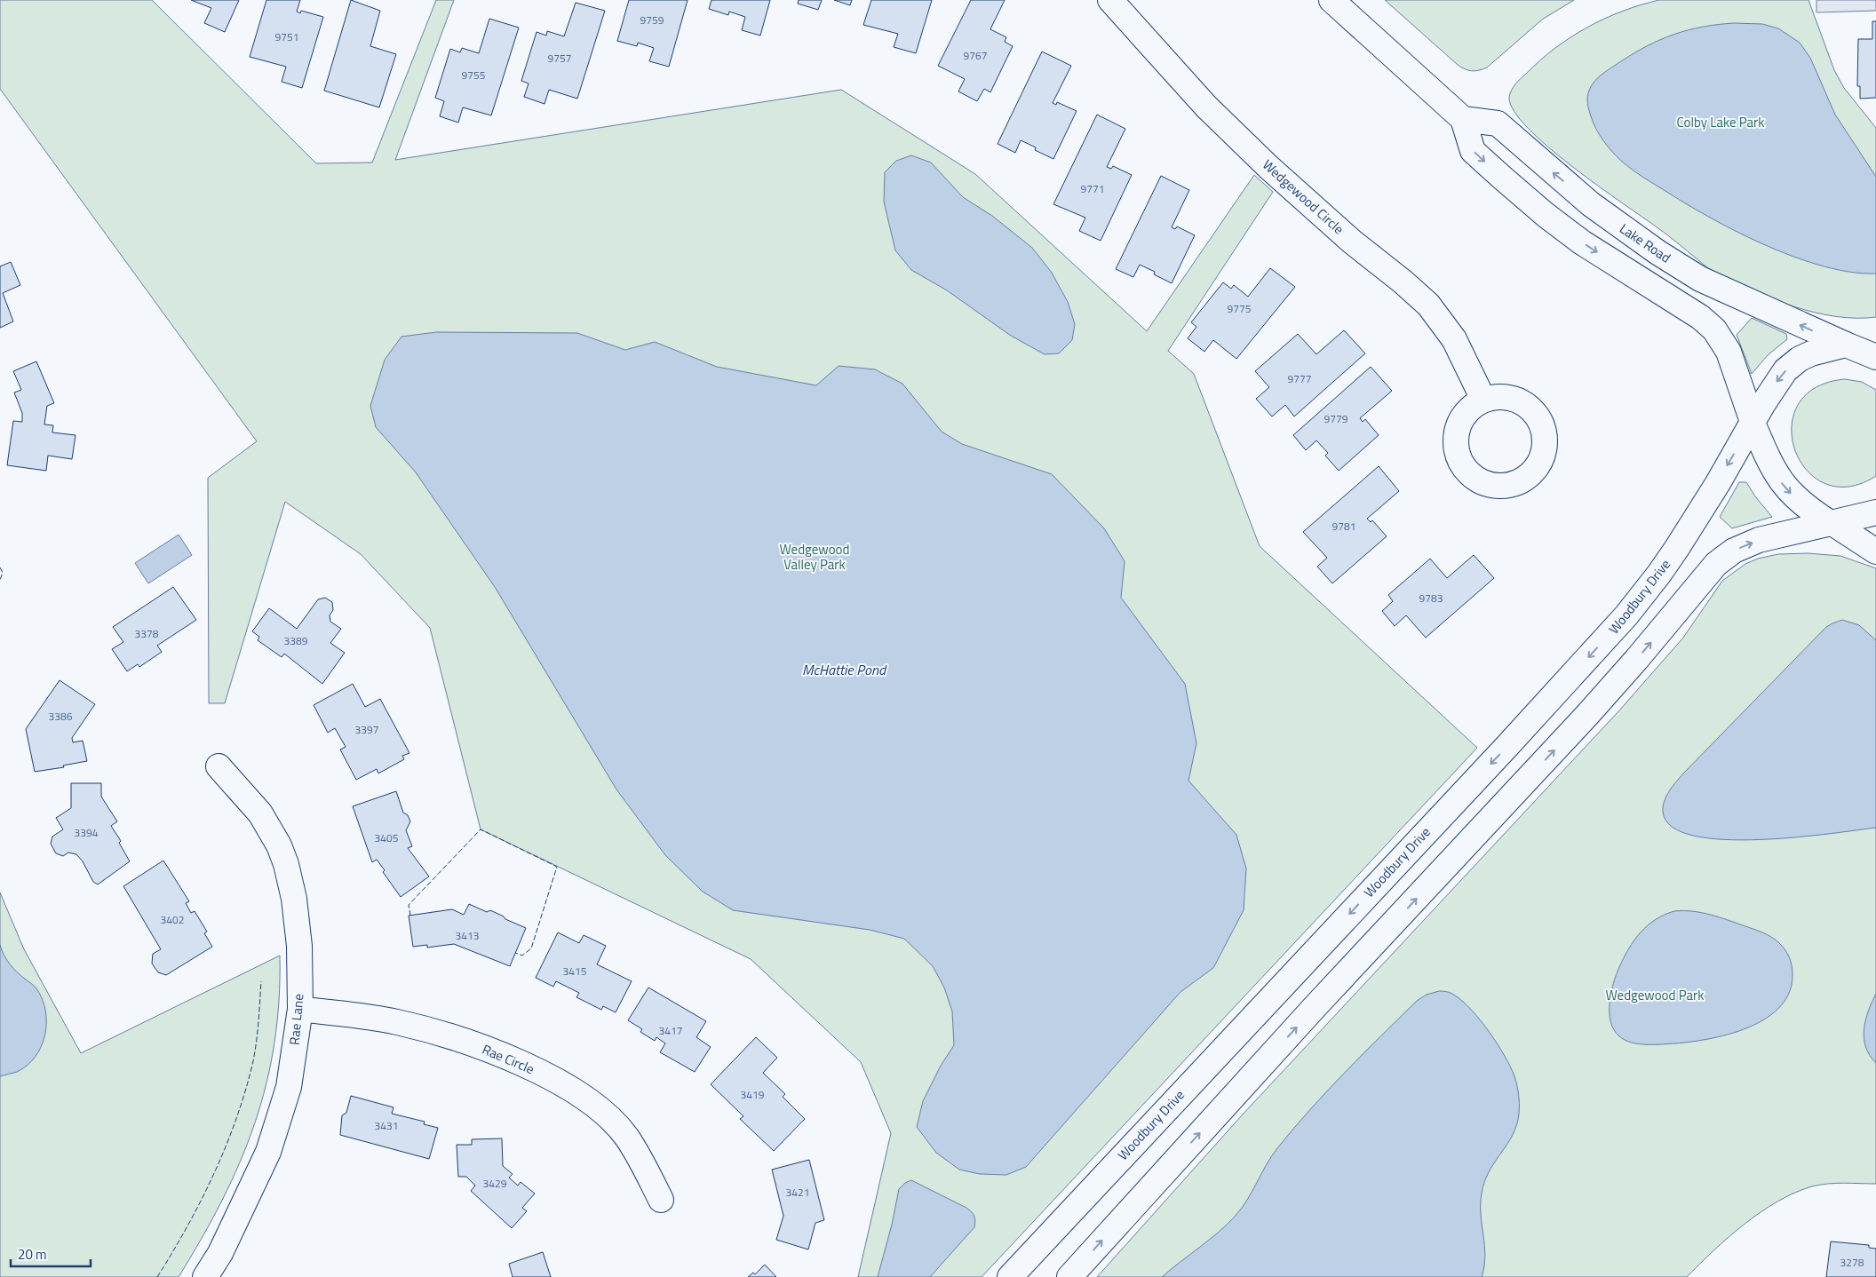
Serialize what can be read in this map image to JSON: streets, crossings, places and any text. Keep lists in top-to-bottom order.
{
  "streets": {
    "street": [
      "Wedgewood Circle",
      "Lake Road",
      "Woodbury Drive",
      "Rae Lane",
      "Rae Circle"
    ]
  },
  "crossings": [
    ["Lake Road", "Woodbury Drive"],
    ["Rae Lane", "Rae Circle"]
  ],
  "water": ["McHattie Pond"],
  "parks": ["Colby Lake Park", "Wedgewood Valley Park", "Wedgewood Park"],
  "house_numbers": [
    "9759",
    "9751",
    "9767",
    "9757",
    "9755",
    "9771",
    "9775",
    "9777",
    "9779",
    "9781",
    "9783",
    "3378",
    "3389",
    "3386",
    "3397",
    "3394",
    "3405",
    "3402",
    "3413",
    "3415",
    "3417",
    "3419",
    "3431",
    "3429",
    "3421",
    "3278"
  ],
  "scale_bar": "20 m"
}
